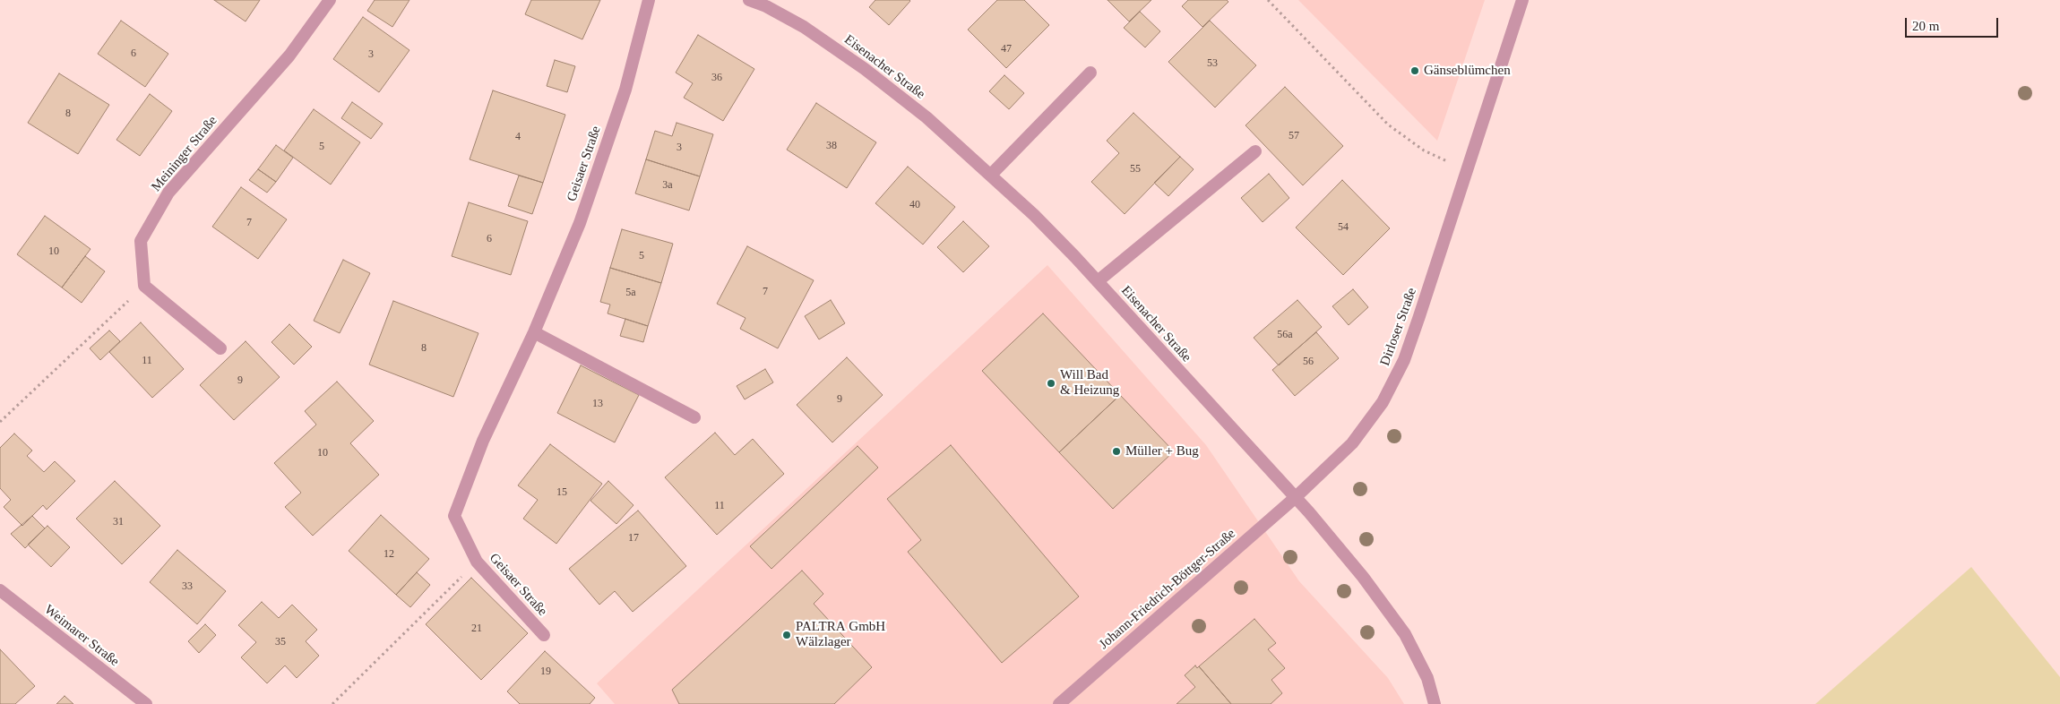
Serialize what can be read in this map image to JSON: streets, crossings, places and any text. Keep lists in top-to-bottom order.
{
  "streets": {
    "street": [
      "Eisenacher Straße",
      "Meininger Straße",
      "Geisaer Straße",
      "Dirloser Straße",
      "Johann-Friedrich-Böttger-Straße",
      "Weimarer Straße"
    ]
  },
  "crossings": [
    ["Eisenacher Straße", "Dirloser Straße"],
    ["Eisenacher Straße", "Johann-Friedrich-Böttger-Straße"],
    ["Dirloser Straße", "Johann-Friedrich-Böttger-Straße"]
  ],
  "places": [
    "Gänseblümchen",
    "Will Bad & Heizung",
    "Müller + Bug",
    "PALTRA GmbH Wälzlager"
  ],
  "house_numbers": [
    "47",
    "6",
    "3",
    "53",
    "36",
    "8",
    "57",
    "4",
    "38",
    "5",
    "3",
    "55",
    "3a",
    "40",
    "7",
    "54",
    "6",
    "10",
    "5",
    "7",
    "5a",
    "56a",
    "8",
    "11",
    "56",
    "9",
    "9",
    "13",
    "10",
    "15",
    "11",
    "31",
    "17",
    "12",
    "33",
    "21",
    "35",
    "19"
  ],
  "scale_bar": "20 m"
}
